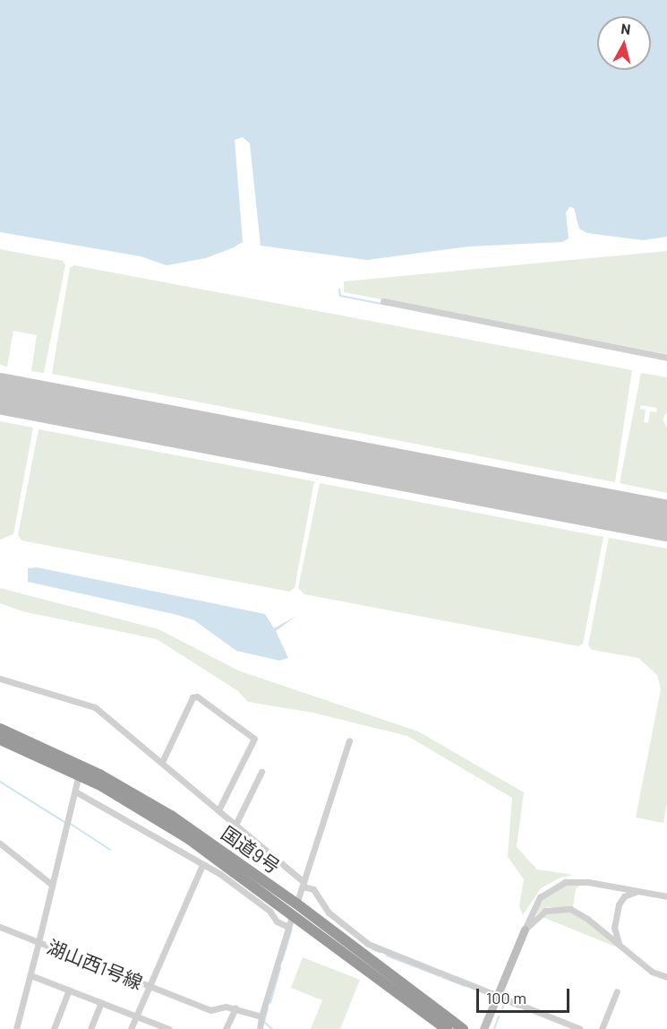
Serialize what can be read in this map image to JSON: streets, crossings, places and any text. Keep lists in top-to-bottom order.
{
  "streets": {
    "highway": ["国道9号"],
    "street": ["湖山西1号線"]
  },
  "scale_bar": "100 m",
  "north": "top"
}
